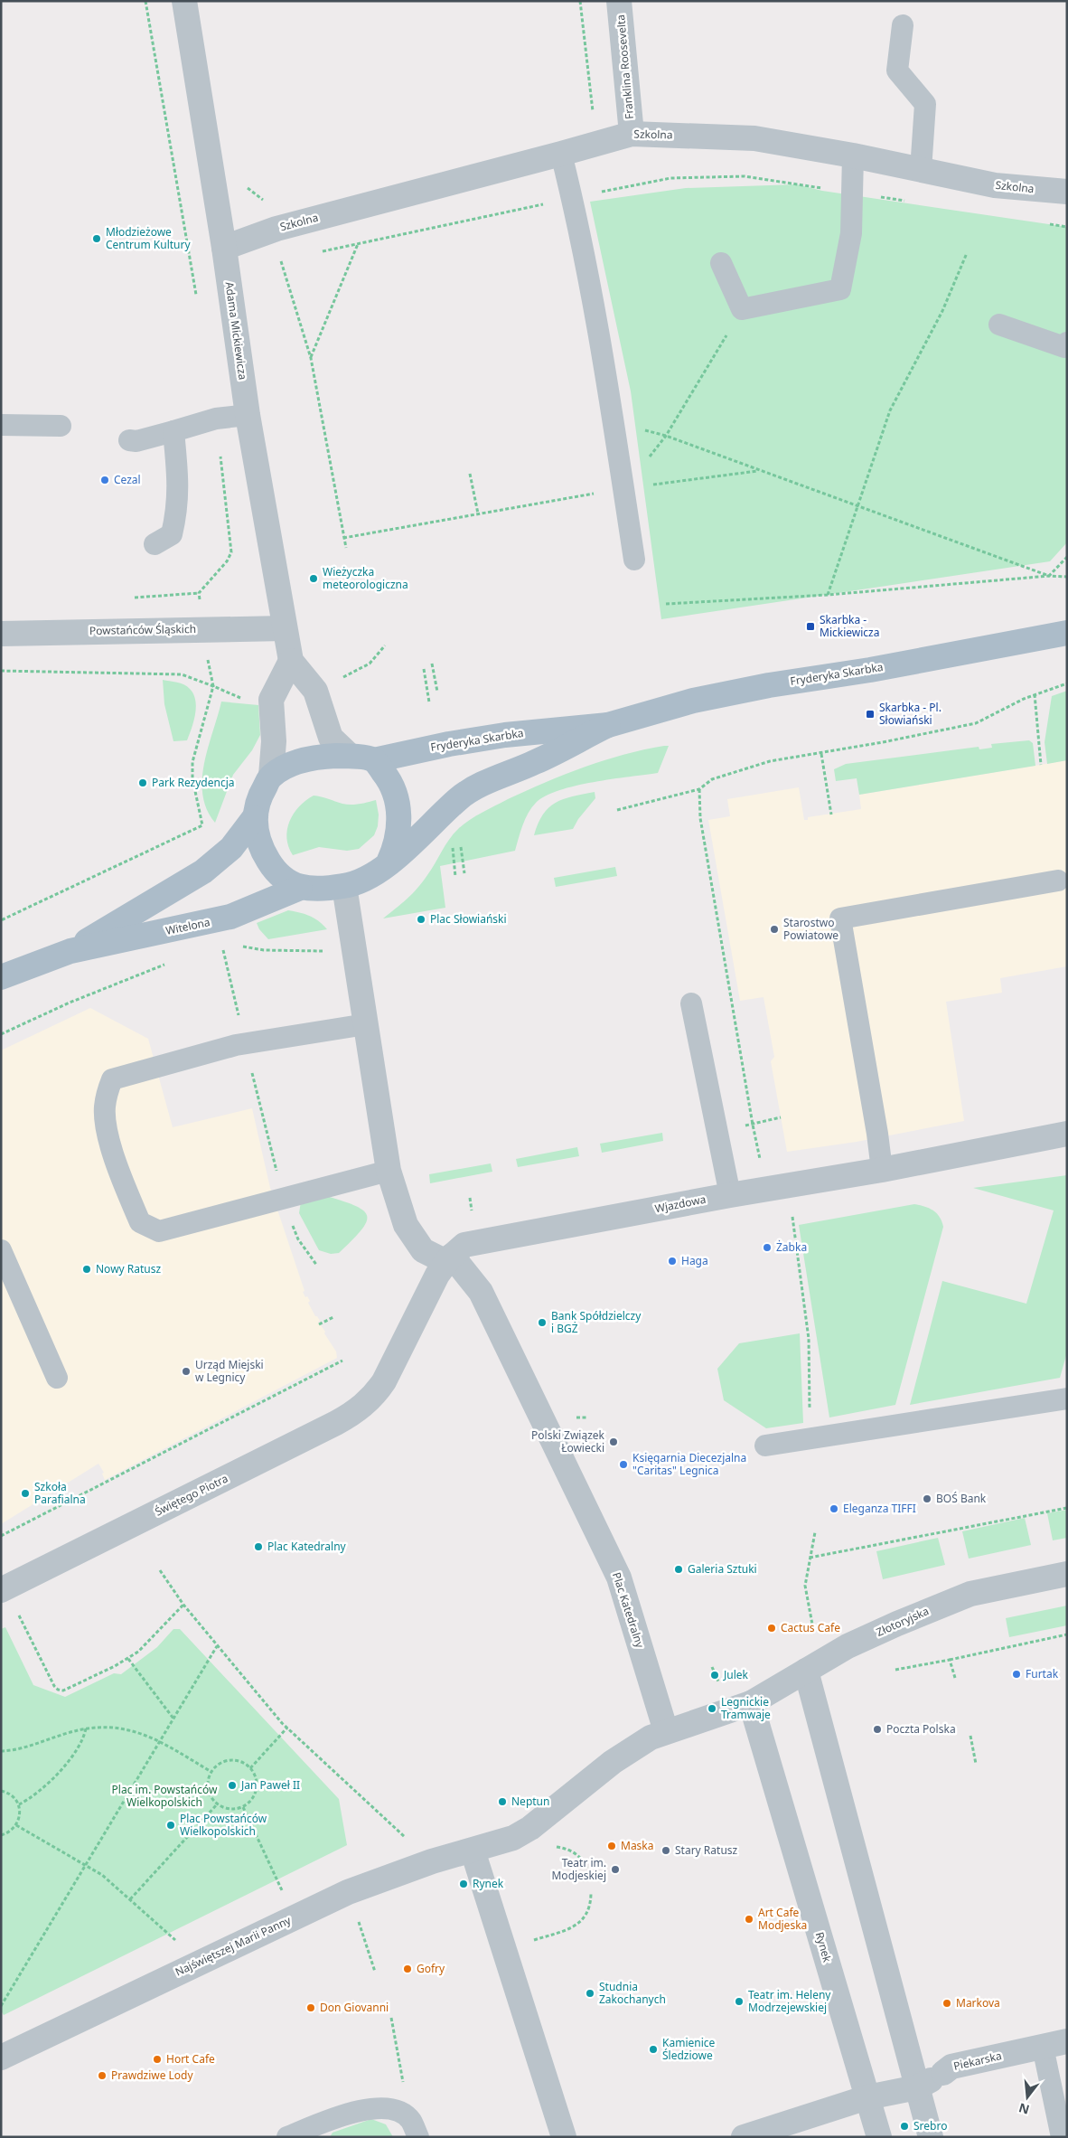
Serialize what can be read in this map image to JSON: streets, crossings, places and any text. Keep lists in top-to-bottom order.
{
  "streets": {
    "main road": ["Fryderyka Skarbka", "Witelona"],
    "street": [
      "Franklina Roosevelta",
      "Szkolna",
      "Adama Mickiewicza",
      "Powstańców Śląskich",
      "Wjazdowa",
      "Świętego Piotra",
      "Plac Katedralny",
      "Złotoryjska",
      "Najświętszej Marii Panny",
      "Rynek",
      "Piekarska"
    ]
  },
  "crossings": [
    ["Franklina Roosevelta", "Szkolna"],
    ["Szkolna", "Adama Mickiewicza"],
    ["Adama Mickiewicza", "Powstańców Śląskich"],
    ["Adama Mickiewicza", "Fryderyka Skarbka"],
    ["Adama Mickiewicza", "Witelona"],
    ["Fryderyka Skarbka", "Witelona"],
    ["Wjazdowa", "Świętego Piotra"],
    ["Wjazdowa", "Plac Katedralny"],
    ["Złotoryjska", "Rynek"],
    ["Rynek", "Piekarska"]
  ],
  "parks": ["Plac im. Powstańców Wielkopolskich"],
  "places": {
    "other": [
      "Młodzieżowe Centrum Kultury",
      "Cezal",
      "Wieżyczka meteorologiczna",
      "Park Rezydencja",
      "Plac Słowiański",
      "Starostwo Powiatowe",
      "Żabka",
      "Haga",
      "Nowy Ratusz",
      "Bank Spółdzielczy i BGŻ",
      "Urząd Miejski w Legnicy",
      "Polski Związek Łowiecki",
      "Księgarnia Diecezjalna \"Caritas\" Legnica",
      "Szkoła Parafialna",
      "BOŚ Bank",
      "Eleganza TIFFI",
      "Plac Katedralny",
      "Galeria Sztuki",
      "Cactus Cafe",
      "Furtak",
      "Julek",
      "Legnickie Tramwaje",
      "Poczta Polska",
      "Jan Paweł II",
      "Neptun",
      "Plac Powstańców Wielkopolskich",
      "Maska",
      "Stary Ratusz",
      "Teatr im. Modjeskiej",
      "Rynek",
      "Art Cafe Modjeska",
      "Gofry",
      "Studnia Zakochanych",
      "Teatr im. Heleny Modrzejewskiej",
      "Markova",
      "Don Giovanni",
      "Kamienice Śledziowe",
      "Hort Cafe",
      "Prawdziwe Lody",
      "Srebro"
    ],
    "transit": ["Skarbka - Mickiewicza", "Skarbka - Pl. Słowiański"]
  },
  "north": "bottom"
}
